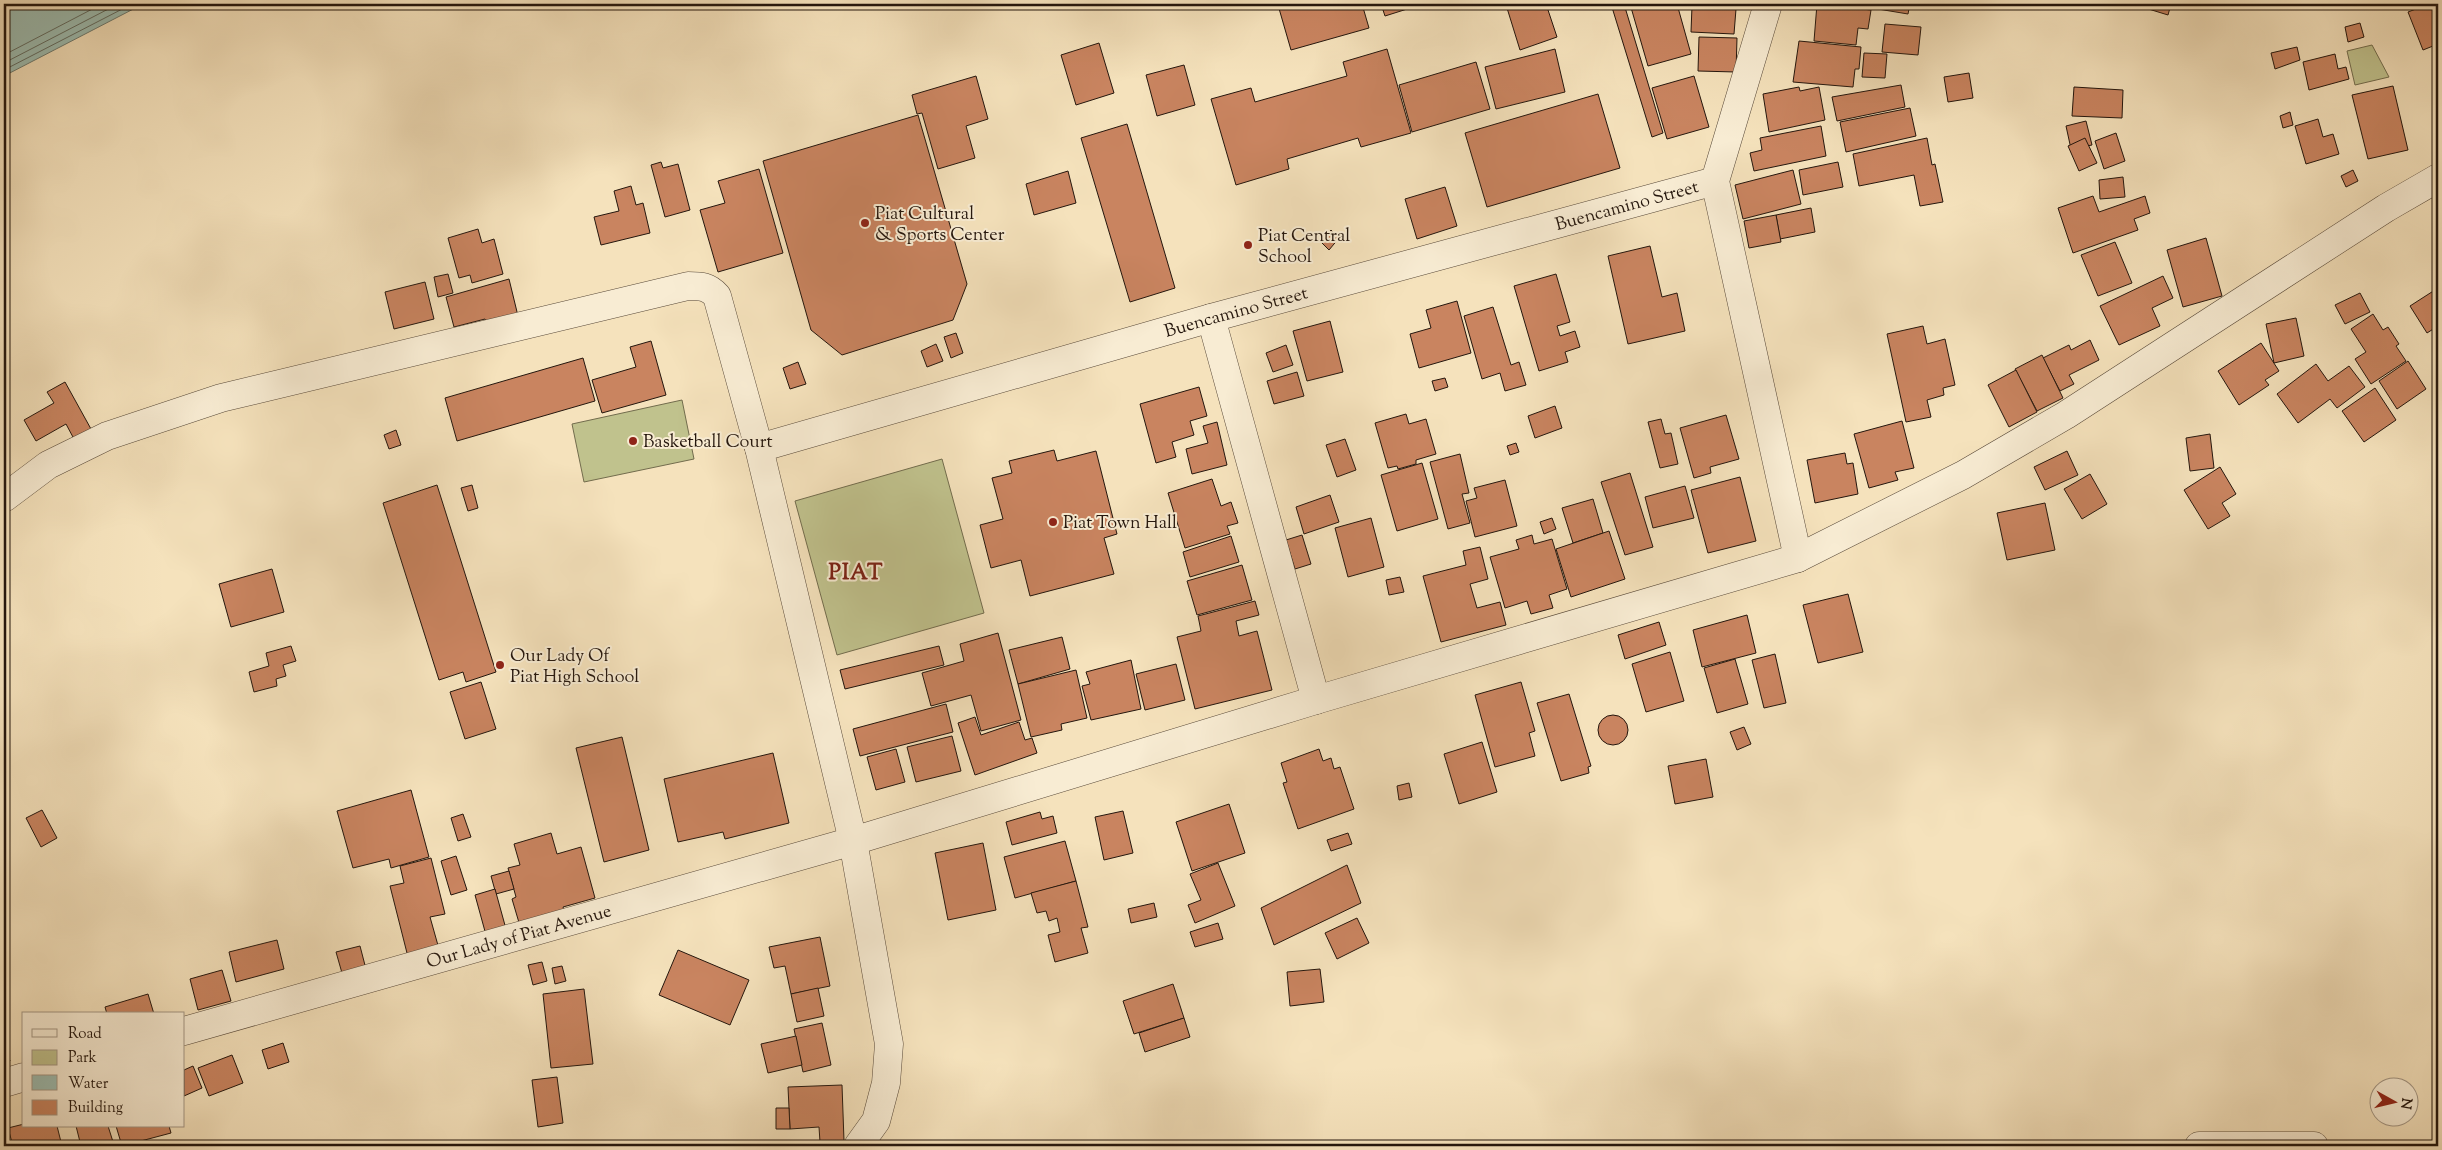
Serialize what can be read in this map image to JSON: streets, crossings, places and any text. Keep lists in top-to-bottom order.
{
  "streets": {
    "street": ["Buencamino Street", "Our Lady of Piat Avenue"]
  },
  "districts": ["PIAT"],
  "places": [
    "Piat Cultural & Sports Center",
    "Piat Central School",
    "Basketball Court",
    "Piat Town Hall",
    "Our Lady Of Piat High School"
  ],
  "legend": [
    "Road",
    "Park",
    "Water",
    "Building"
  ],
  "north": "right"
}
